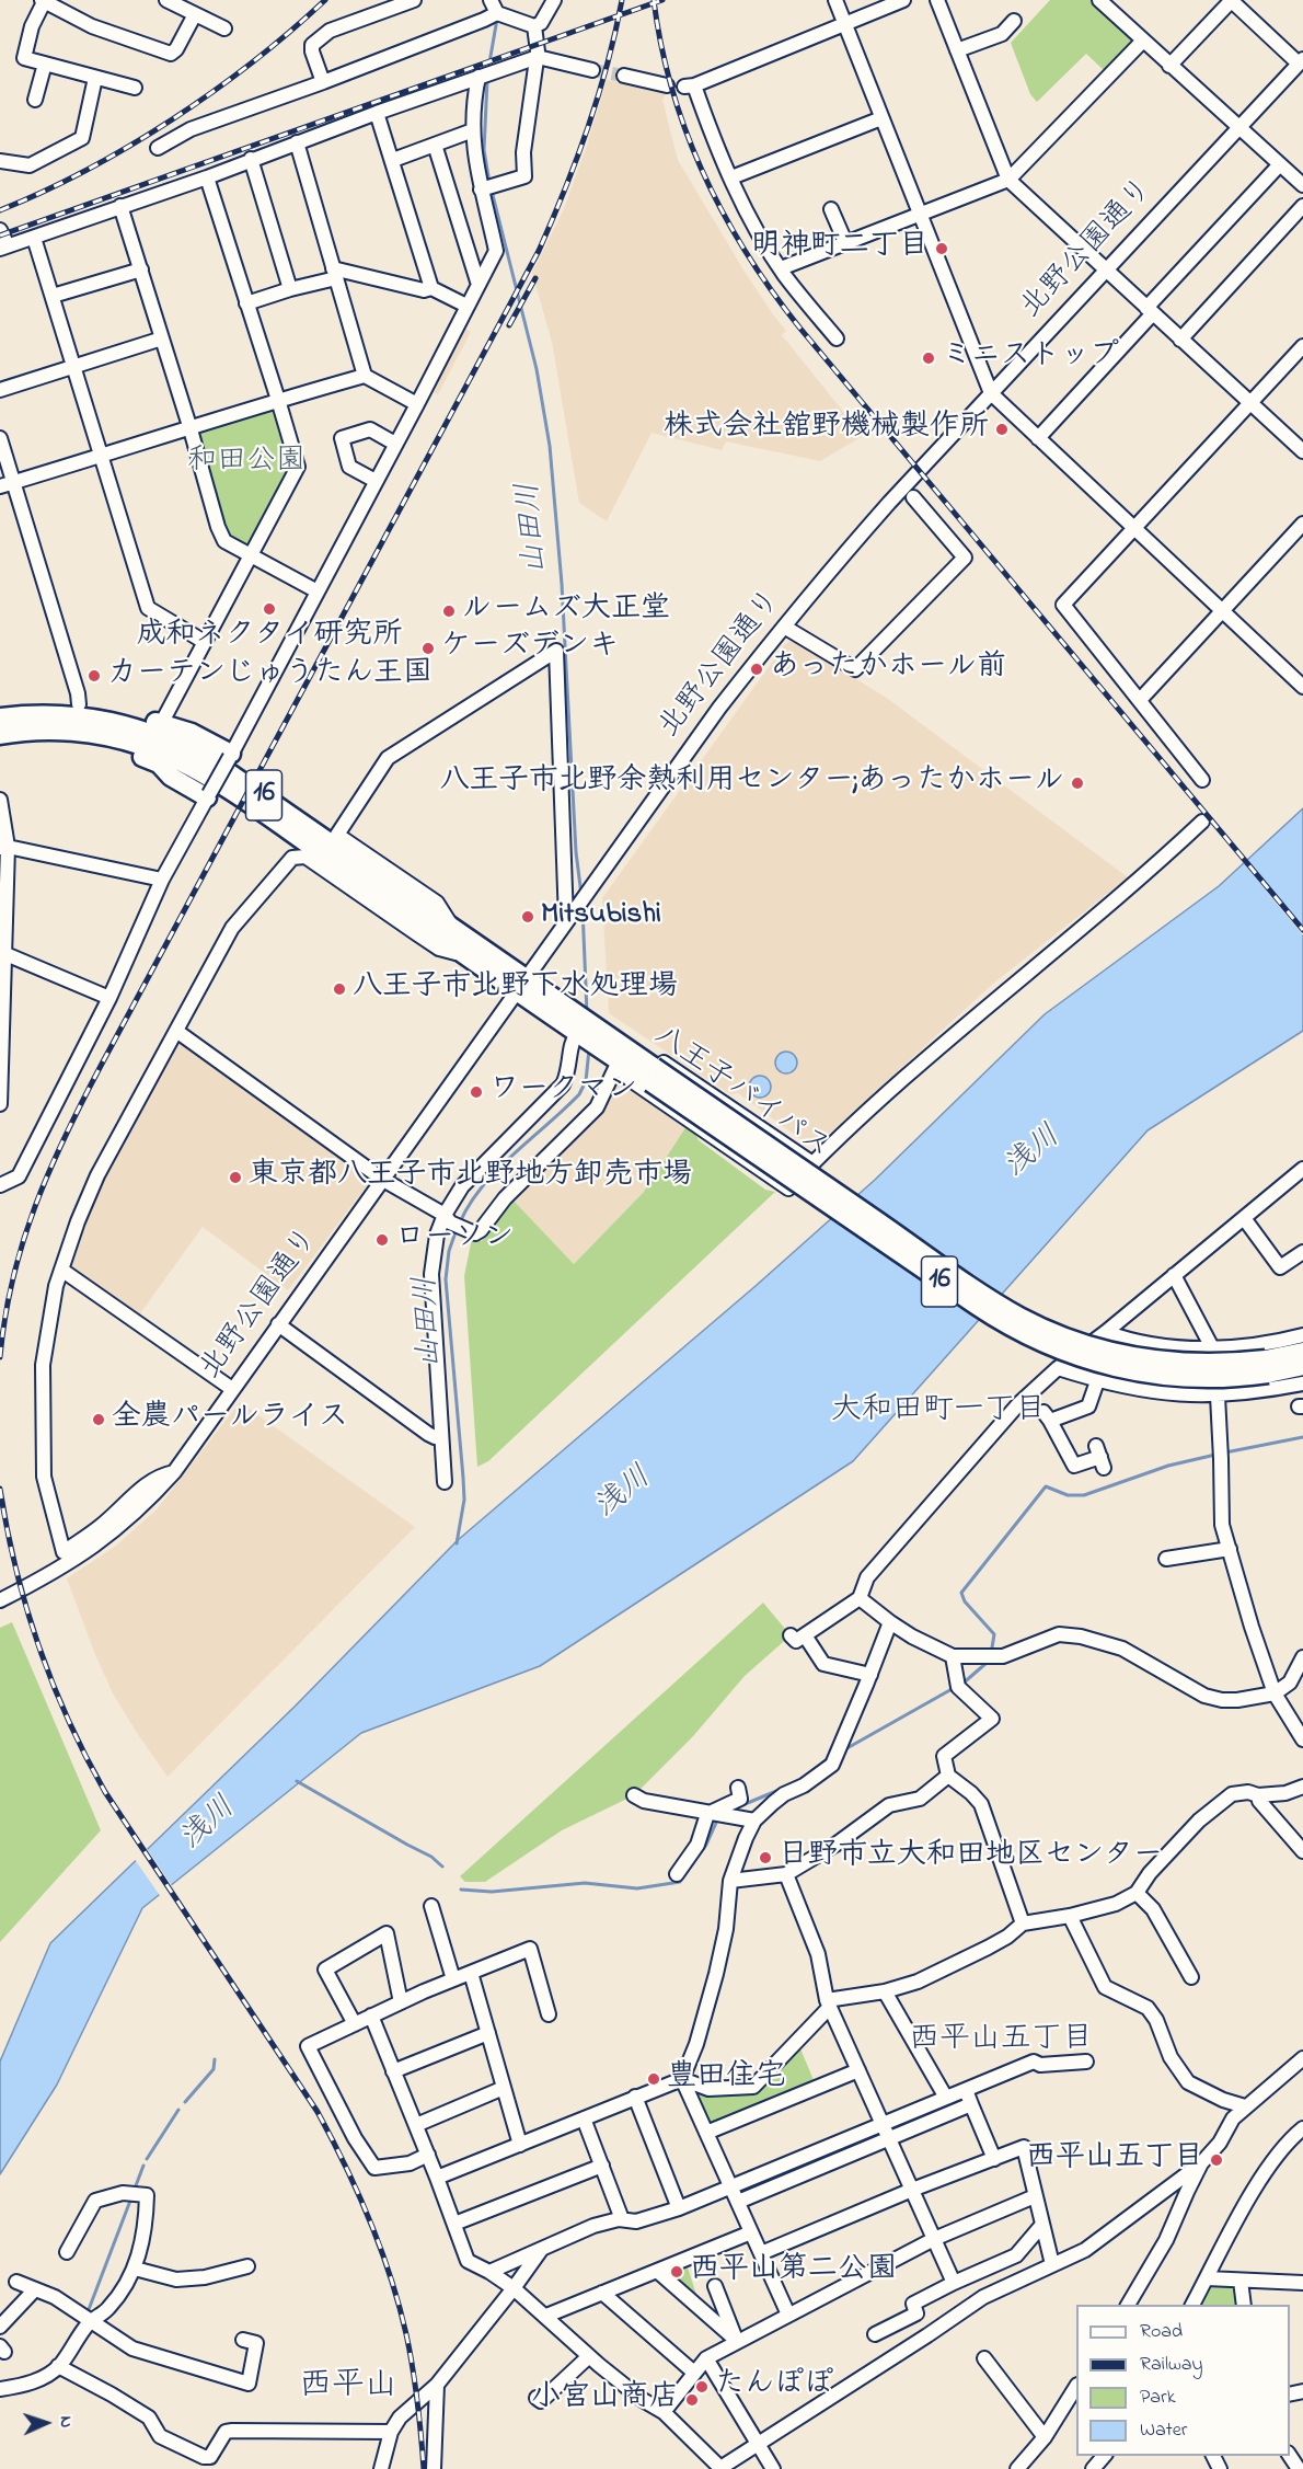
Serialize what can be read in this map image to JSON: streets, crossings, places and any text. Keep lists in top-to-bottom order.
{
  "streets": {
    "highway": ["16", "八王子バイパス"],
    "street": ["北野公園通り"]
  },
  "crossings": [
    ["北野公園通り", "八王子バイパス"]
  ],
  "districts": ["大和田町一丁目", "西平山五丁目", "西平山"],
  "water": ["山田川", "浅川"],
  "parks": ["和田公園"],
  "places": [
    "明神町二丁目",
    "ミニストップ",
    "株式会社舘野機械製作所",
    "成和ネクタイ研究所",
    "ルームズ大正堂",
    "ケーズデンキ",
    "あったかホール前",
    "カーテンじゅうたん王国",
    "八王子市北野余熱利用センター;あったかホール",
    "Mitsubishi",
    "八王子市北野下水処理場",
    "ワークマン",
    "東京都八王子市北野地方卸売市場",
    "ローソン",
    "全農パールライス",
    "日野市立大和田地区センター",
    "豊田住宅",
    "西平山五丁目",
    "西平山第二公園",
    "たんぽぽ",
    "小宮山商店"
  ],
  "legend": [
    "Road",
    "Railway",
    "Park",
    "Water"
  ],
  "north": "right"
}
